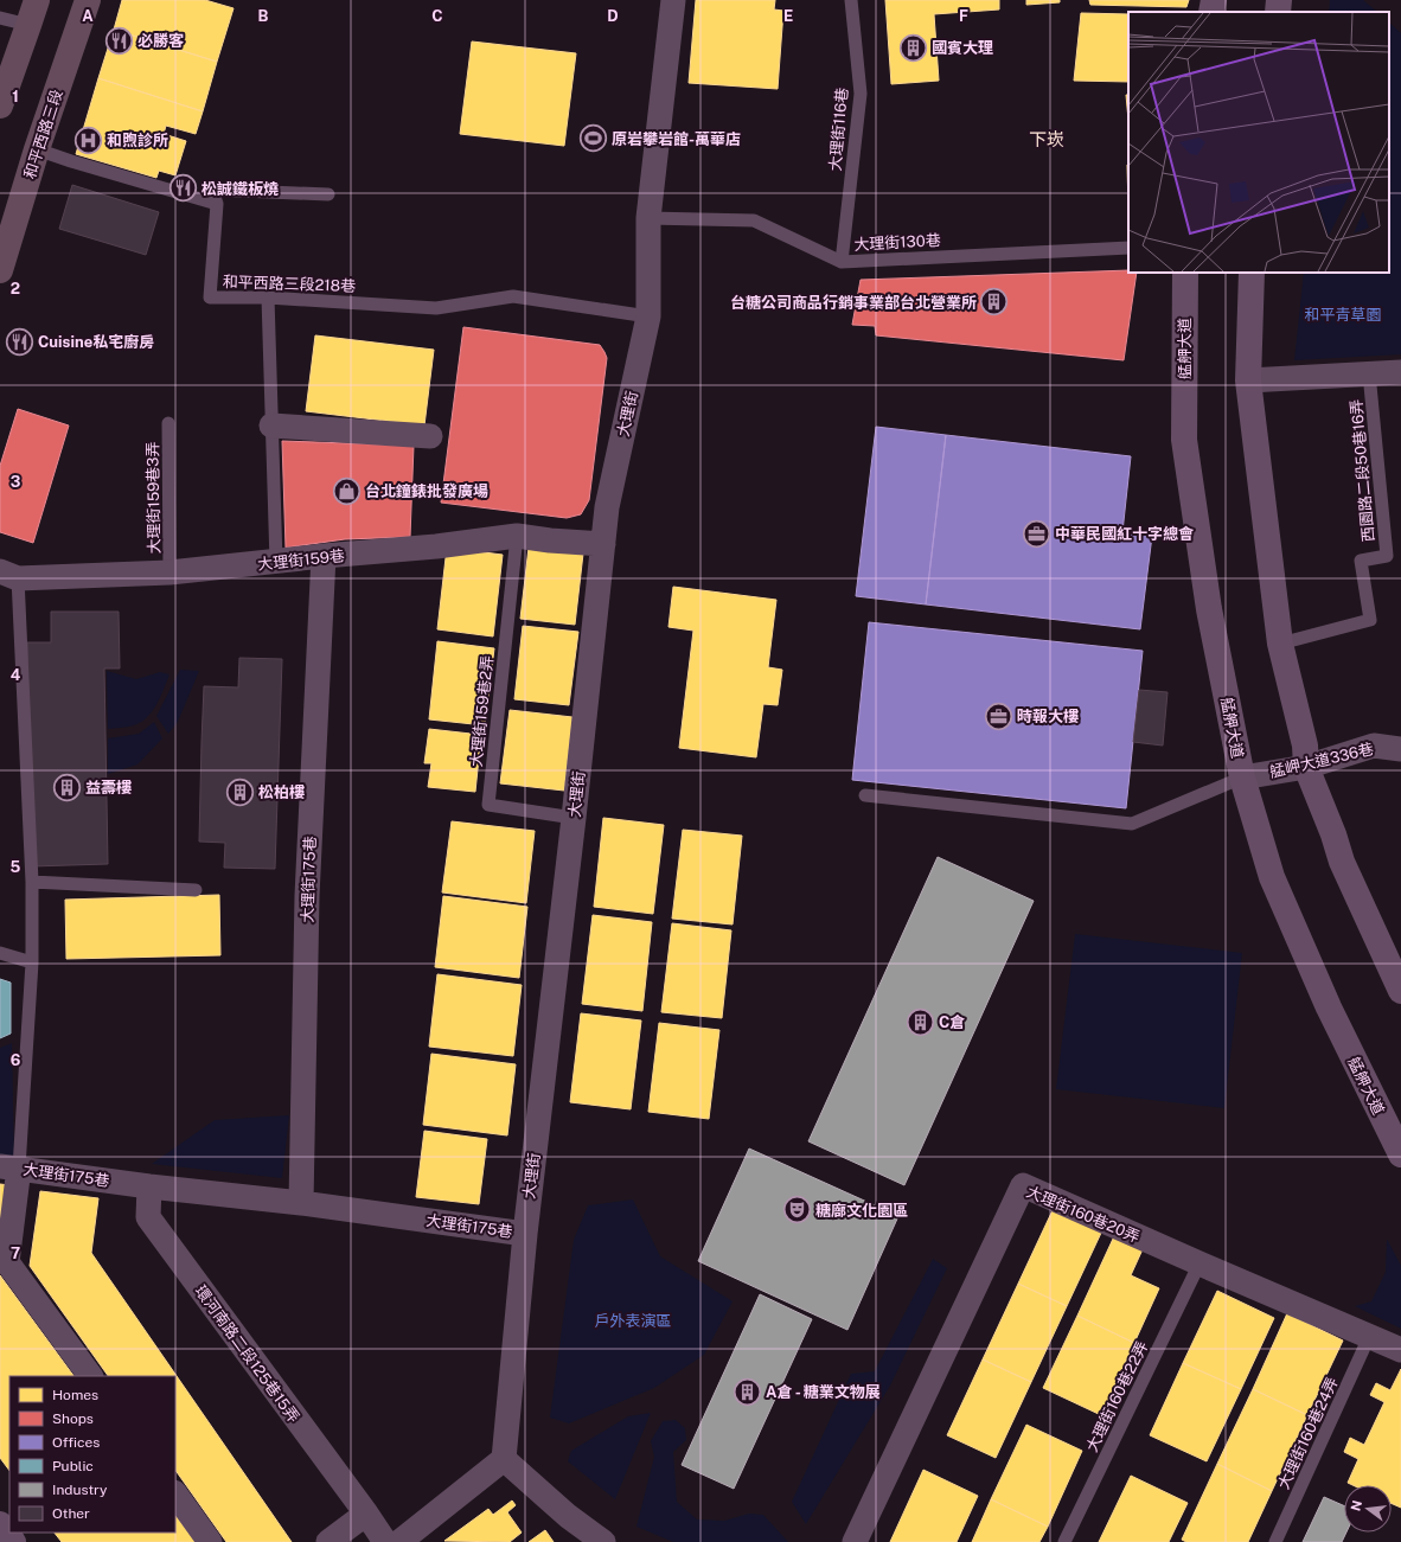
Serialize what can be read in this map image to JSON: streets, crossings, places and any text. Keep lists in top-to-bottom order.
{
  "streets": {
    "main road": ["和平西路三段", "艋舺大道"],
    "street": [
      "大理街",
      "大理街159巷",
      "艋岬大道336巷",
      "大理街175巷",
      "大理街160巷20弄",
      "環河南路二段125巷15弄"
    ],
    "lane": [
      "大理街116巷",
      "大理街130巷",
      "和平西路三段218巷",
      "西園路二段50巷16弄",
      "大理街159巷3弄",
      "大理街159巷2弄",
      "大理街160巷22弄",
      "大理街160巷24弄"
    ]
  },
  "crossings": [
    ["大理街116巷", "大理街130巷"],
    ["大理街130巷", "大理街"],
    ["和平西路三段218巷", "大理街"],
    ["艋舺大道", "艋岬大道336巷"],
    ["大理街", "大理街159巷"],
    ["大理街", "大理街159巷2弄"],
    ["大理街", "大理街175巷"],
    ["大理街159巷3弄", "大理街159巷"],
    ["大理街159巷", "大理街159巷2弄"],
    ["大理街159巷", "大理街175巷"],
    ["大理街175巷", "環河南路二段125巷15弄"],
    ["大理街160巷20弄", "大理街160巷22弄"],
    ["大理街160巷20弄", "大理街160巷24弄"]
  ],
  "districts": ["下崁"],
  "parks": ["和平青草園", "戶外表演區"],
  "places": {
    "restaurant": ["必勝客", "松誠鐵板燒", "Cuisine私宅廚房"],
    "building": [
      "國賓大理",
      "台糖公司商品行銷事業部台北營業所",
      "益壽樓",
      "松柏樓",
      "C倉",
      "A倉 - 糖業文物展"
    ],
    "sports": ["原岩攀岩館-萬華店"],
    "hospital": ["和煦診所"],
    "shop": ["台北鐘錶批發廣場"],
    "office": ["中華民國紅十字總會", "時報大樓"],
    "theatre": ["糖廍文化園區"]
  },
  "legend": [
    "Homes",
    "Shops",
    "Offices",
    "Public",
    "Industry",
    "Other"
  ],
  "north": "left",
  "grid": {
    "columns": [
      "A",
      "B",
      "C",
      "D",
      "E",
      "F"
    ],
    "rows": [
      "1",
      "2",
      "3",
      "4",
      "5",
      "6",
      "7"
    ]
  }
}
